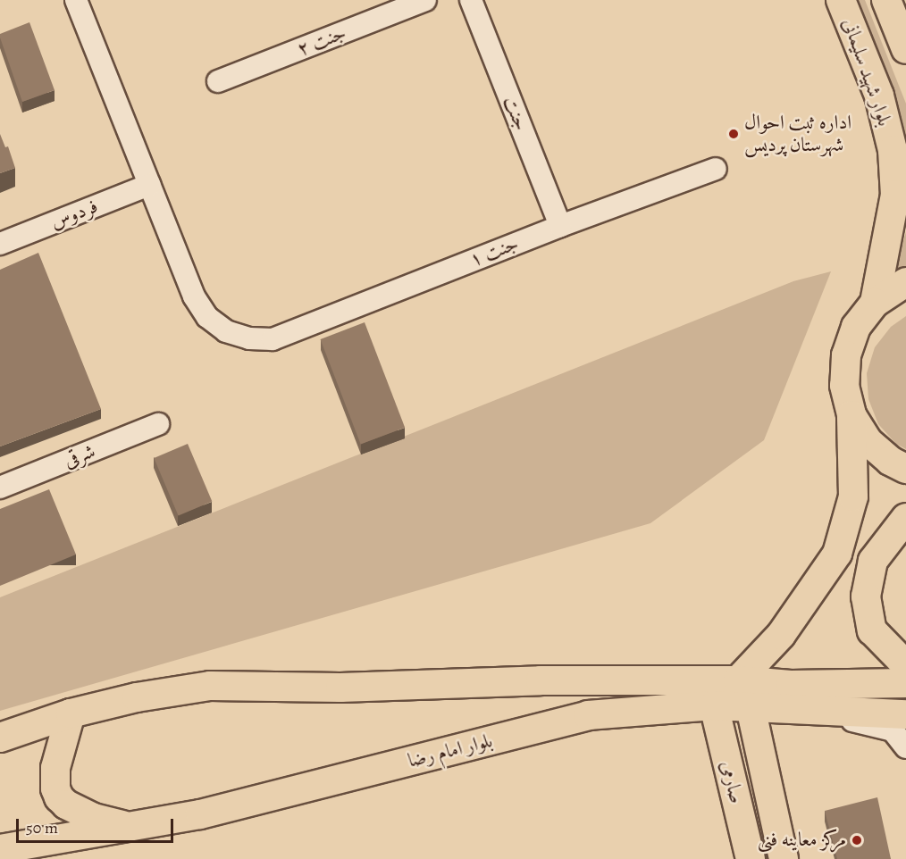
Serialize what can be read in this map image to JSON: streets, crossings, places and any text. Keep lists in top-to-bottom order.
{
  "streets": {
    "main road": ["بلوار شهید سلیمانی", "بلوار امام رضا", "صارمی"],
    "street": [
      "جنت ۲",
      "جنت",
      "فردوس",
      "جنت ۱",
      "شرقی"
    ]
  },
  "crossings": [
    ["جنت", "جنت ۱"],
    ["فردوس", "جنت ۱"],
    ["بلوار امام رضا", "صارمی"]
  ],
  "places": ["اداره ثبت احوال شهرستان پردیس", "مرکز معاینه فنی"],
  "scale_bar": "50 m"
}
